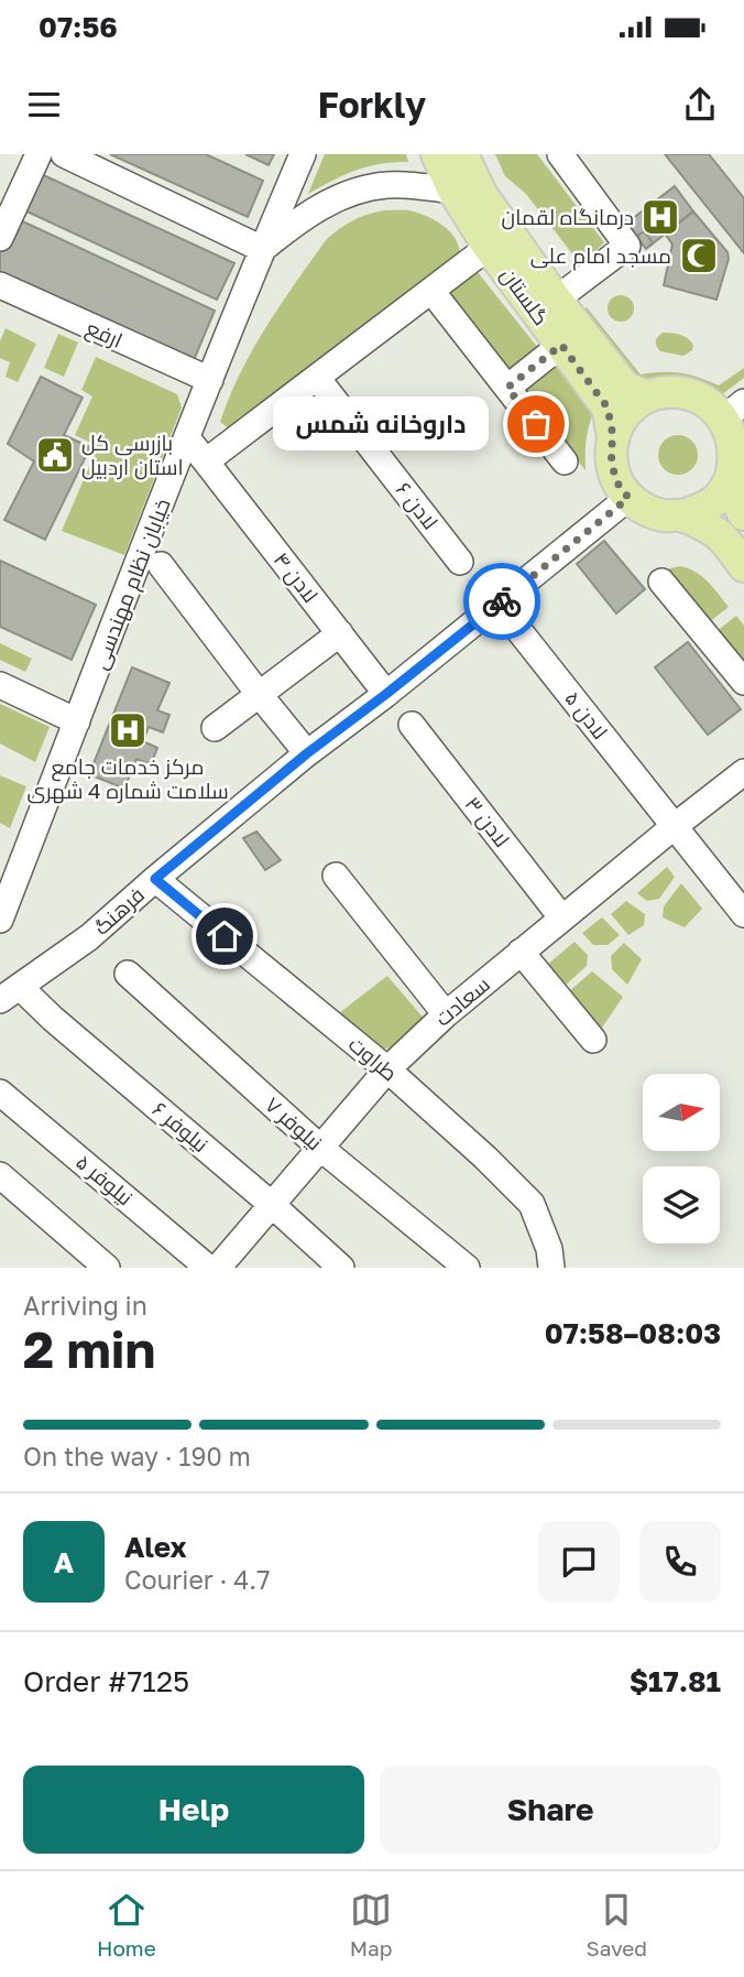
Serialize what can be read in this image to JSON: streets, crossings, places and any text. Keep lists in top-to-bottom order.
{
  "streets": {
    "main road": ["گلستان"],
    "street": [
      "ارفع",
      "لادن ۶",
      "لادن ۴",
      "خیابان نظام مهندسی",
      "لادن ۵",
      "لادن ۳",
      "فرهنگ",
      "سعادت",
      "طراوت",
      "نیلوفر ۷",
      "نیلوفر ۶",
      "نیلوفر ۵"
    ]
  },
  "crossings": [
    ["گلستان", "خیابان نظام مهندسی"],
    ["گلستان", "فرهنگ"],
    ["ارفع", "خیابان نظام مهندسی"],
    ["لادن ۴", "خیابان نظام مهندسی"],
    ["لادن ۴", "فرهنگ"],
    ["لادن ۵", "فرهنگ"],
    ["لادن ۵", "سعادت"],
    ["لادن ۳", "سعادت"],
    ["فرهنگ", "طراوت"],
    ["فرهنگ", "نیلوفر ۶"],
    ["سعادت", "طراوت"],
    ["سعادت", "نیلوفر ۷"],
    ["سعادت", "نیلوفر ۶"]
  ],
  "places": {
    "hospital": ["درمانگاه لقمان", "مرکز خدمات جامع سلامت شماره 4 شهری"],
    "mosque": ["مسجد امام علی"],
    "other": ["داروخانه شمس"],
    "public building": ["بازرسی کل استان اردبیل"]
  },
  "north": "right",
  "page": {
    "status": "07:56",
    "header": "Forkly",
    "bubble": "داروخانه شمس",
    "heading": ["2 min", "Arriving in", "07:58–08:03"],
    "panel": [
      "Alex",
      "Courier · 4.7",
      "Order #7125",
      "$17.81"
    ],
    "bar": "On the way · 190 m",
    "round": "A",
    "buttons": ["Help", "Share"],
    "tabs": ["Home", "Map", "Saved"]
  }
}
